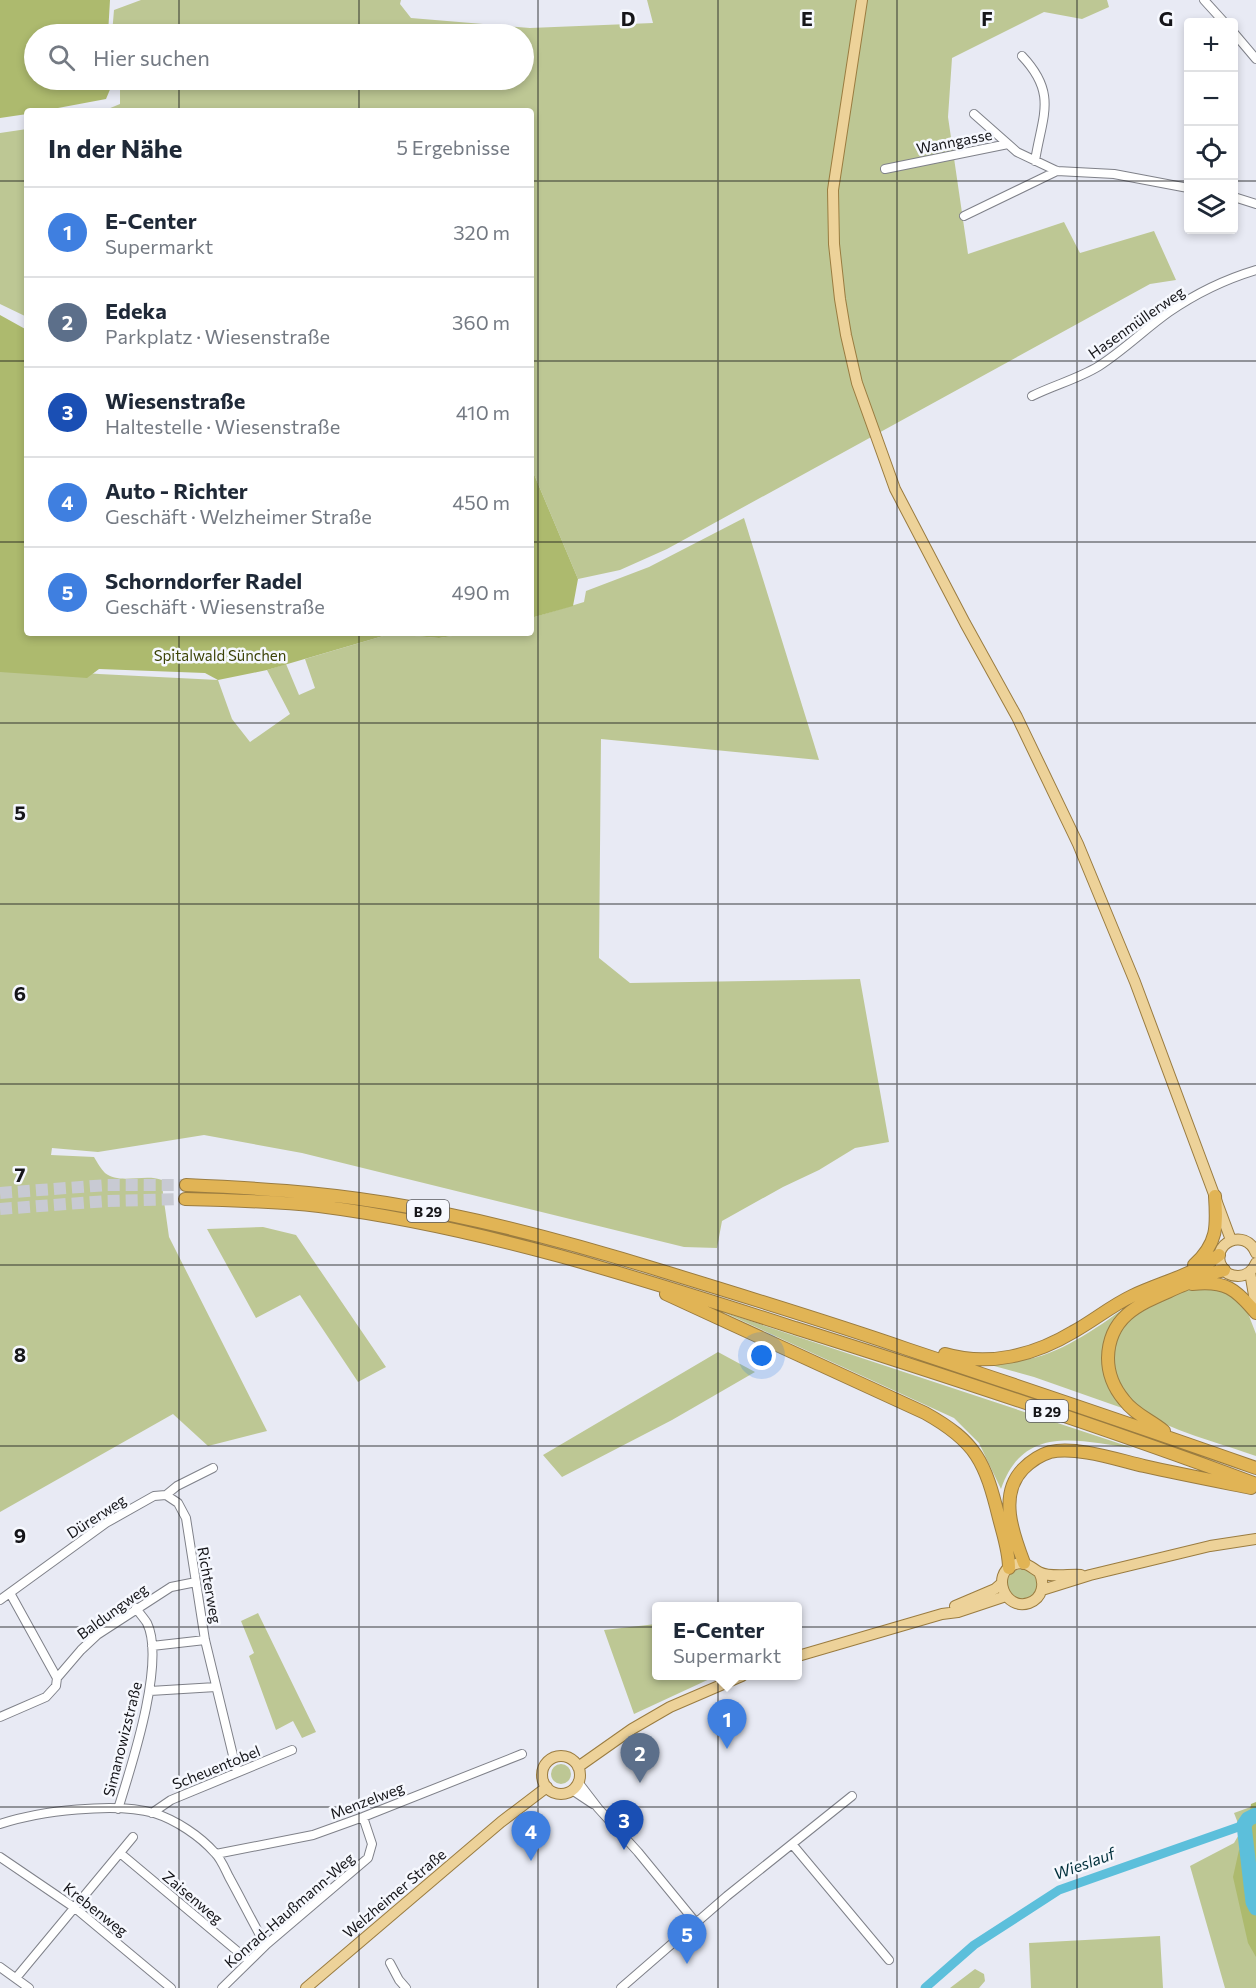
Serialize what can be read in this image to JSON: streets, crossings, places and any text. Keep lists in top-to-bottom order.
{
  "streets": {
    "highway": ["B 29"],
    "main road": ["Welzheimer Straße"],
    "street": [
      "Wanngasse",
      "Hasenmüllerweg",
      "Dürerweg",
      "Richterweg",
      "Baldungweg",
      "Simanowizstraße",
      "Scheuentobel",
      "Menzelweg",
      "Zaisenweg",
      "Krebenweg",
      "Konrad-Haußmann-Weg"
    ]
  },
  "crossings": [
    ["Dürerweg", "Richterweg"],
    ["Richterweg", "Baldungweg"],
    ["Richterweg", "Scheuentobel"],
    ["Baldungweg", "Simanowizstraße"],
    ["Menzelweg", "Konrad-Haußmann-Weg"],
    ["Zaisenweg", "Konrad-Haußmann-Weg"]
  ],
  "water": ["Wieslauf"],
  "parks": ["Spitalwald Sünchen"],
  "page": {
    "map_buttons": ["+", "−"],
    "search": "Hier suchen",
    "heading": ["In der Nähe", "5 Ergebnisse"],
    "list": [
      {
        "mark": "1",
        "name": "E-Center",
        "note": "Supermarkt",
        "value": "320 m"
      },
      {
        "mark": "2",
        "name": "Edeka",
        "note": "Parkplatz · Wiesenstraße",
        "value": "360 m"
      },
      {
        "mark": "3",
        "name": "Wiesenstraße",
        "note": "Haltestelle · Wiesenstraße",
        "value": "410 m"
      },
      {
        "mark": "4",
        "name": "Auto - Richter",
        "note": "Geschäft · Welzheimer Straße",
        "value": "450 m"
      },
      {
        "mark": "5",
        "name": "Schorndorfer Radel",
        "note": "Geschäft · Wiesenstraße",
        "value": "490 m"
      }
    ],
    "popup": ["E-Center", "Supermarkt"],
    "pins": [
      "1",
      "2",
      "3",
      "4",
      "5"
    ]
  },
  "grid": {
    "columns": [
      "D",
      "E",
      "F",
      "G"
    ],
    "rows": [
      "5",
      "6",
      "7",
      "8",
      "9"
    ]
  }
}
